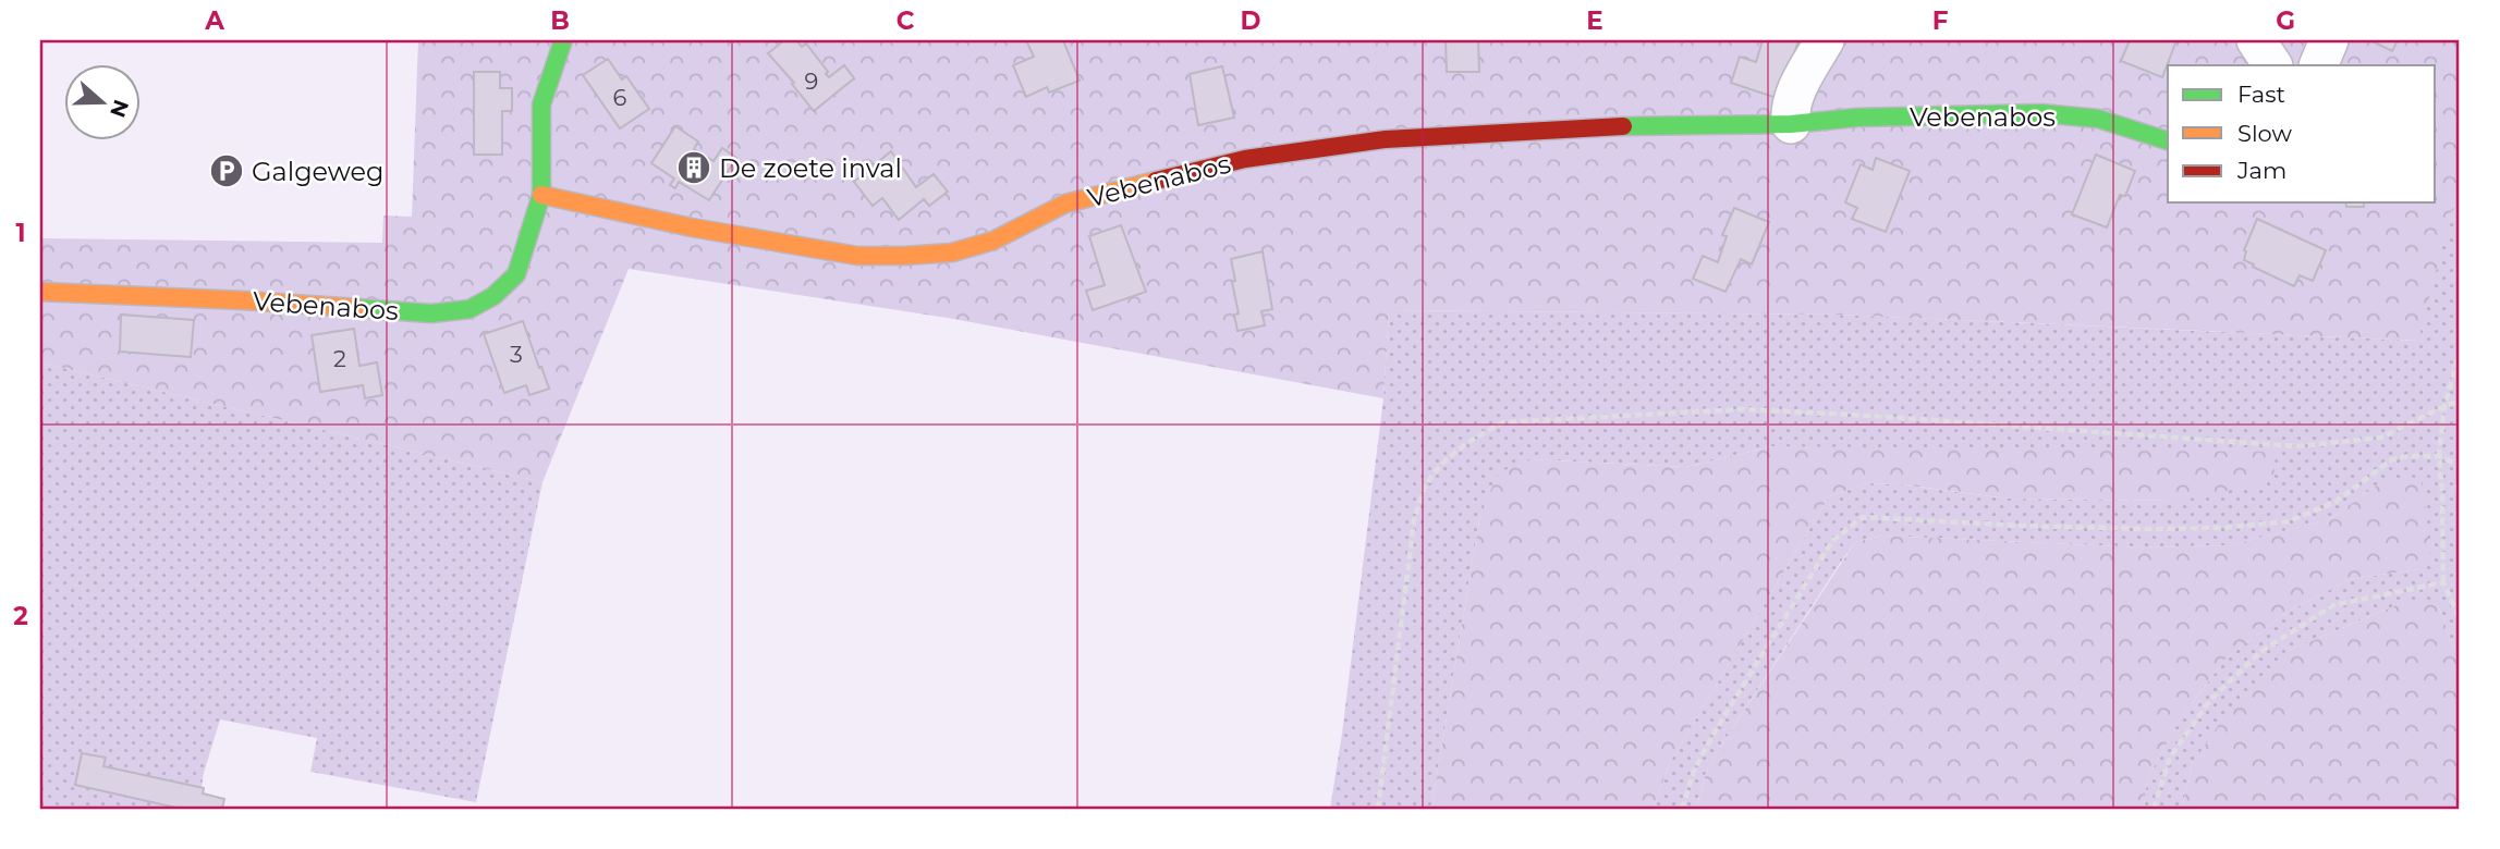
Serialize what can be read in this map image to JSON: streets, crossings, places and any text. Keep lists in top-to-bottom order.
{
  "streets": {
    "street": ["Vebenabos"]
  },
  "places": {
    "building": ["De zoete inval"],
    "parking": ["Galgeweg"]
  },
  "house_numbers": [
    "9",
    "6",
    "3",
    "2"
  ],
  "legend": ["Fast", "Slow", "Jam"],
  "north": "right",
  "grid": {
    "columns": [
      "A",
      "B",
      "C",
      "D",
      "E",
      "F",
      "G"
    ],
    "rows": ["1", "2"]
  }
}
